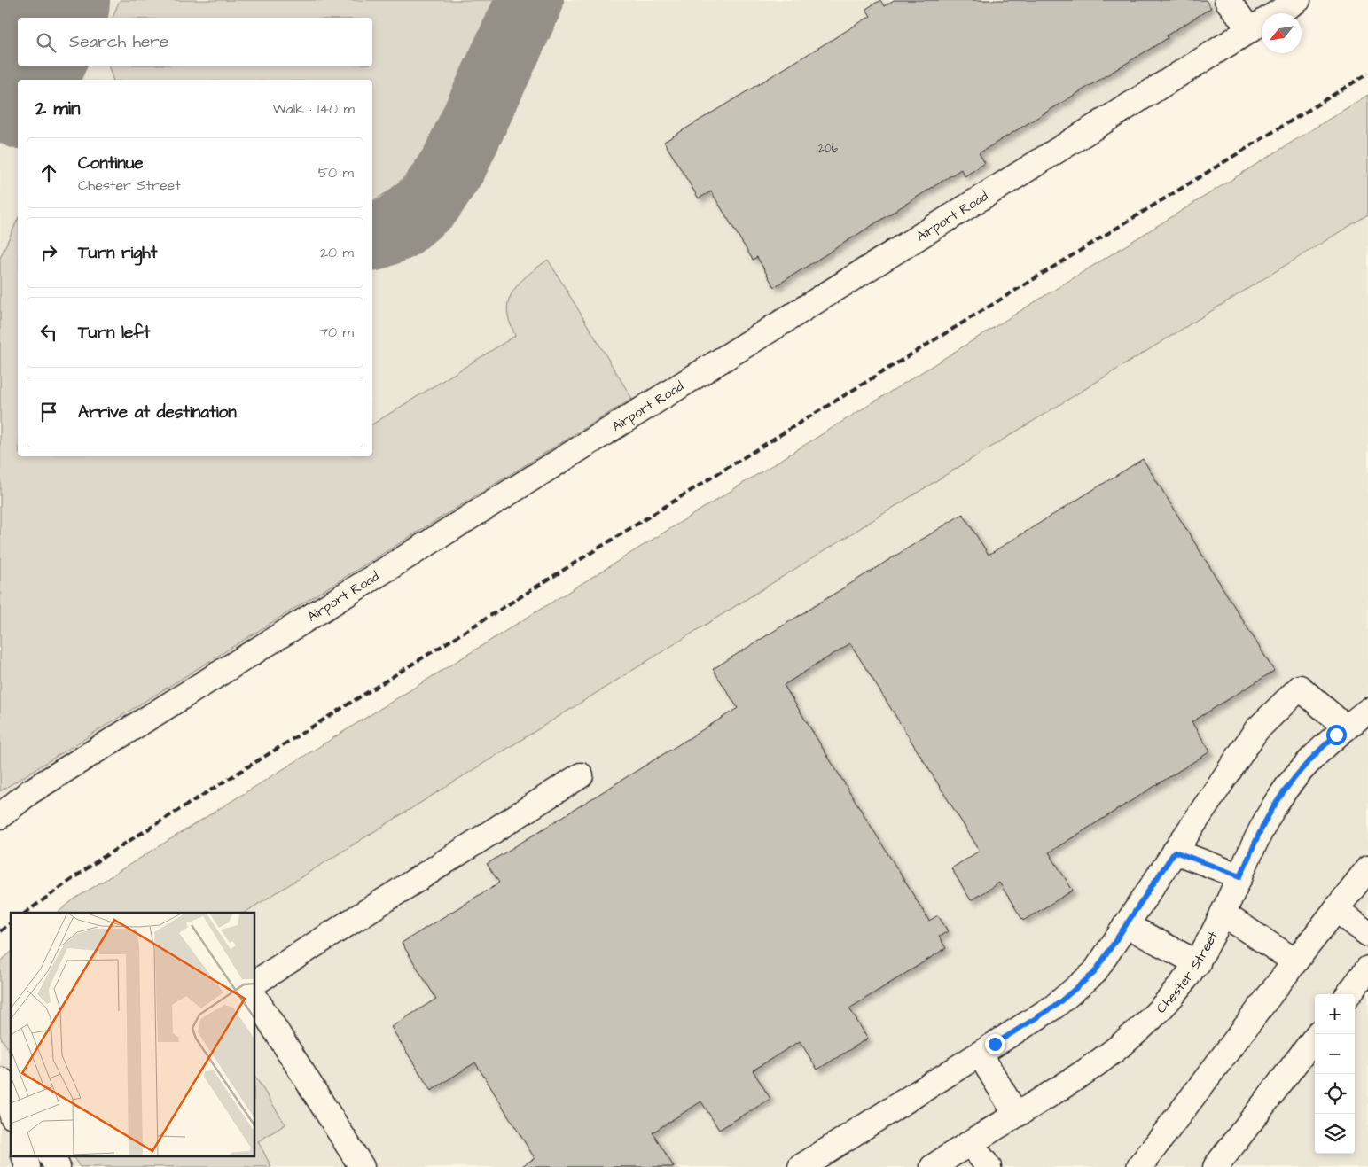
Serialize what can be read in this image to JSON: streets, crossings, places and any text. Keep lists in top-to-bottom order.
{
  "streets": {
    "street": ["Airport Road", "Chester Street"]
  },
  "house_numbers": ["206"],
  "north": "bottom left",
  "page": {
    "search": "Search here",
    "heading": ["2 min", "Walk · 140 m"],
    "list": [
      ["Continue", "Chester Street", "50 m"],
      ["Turn right", "20 m"],
      ["Turn left", "70 m"],
      "Arrive at destination"
    ],
    "map_buttons": ["+", "−"]
  }
}
